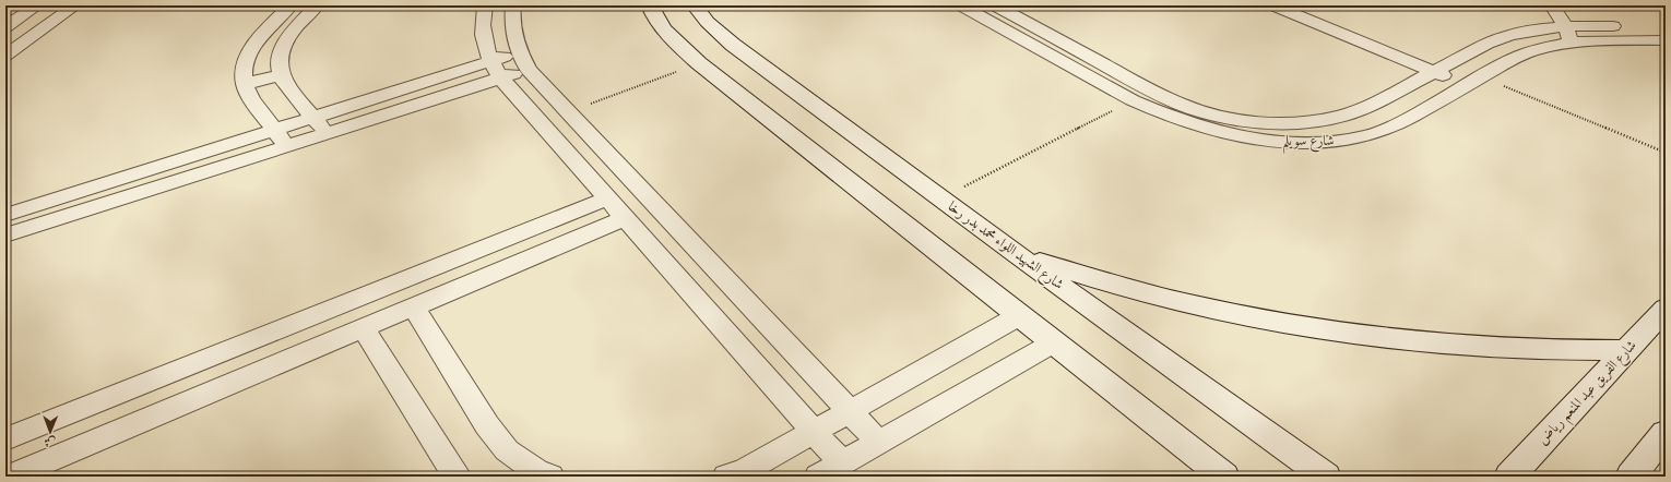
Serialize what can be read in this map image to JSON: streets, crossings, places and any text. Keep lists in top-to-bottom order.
{
  "streets": {
    "street": ["شارع سويلم", "شارع الشهيد اللواء محمد بدر رخا", "شارع الفريق عبد المنعم رياض"]
  },
  "north": "bottom"
}
